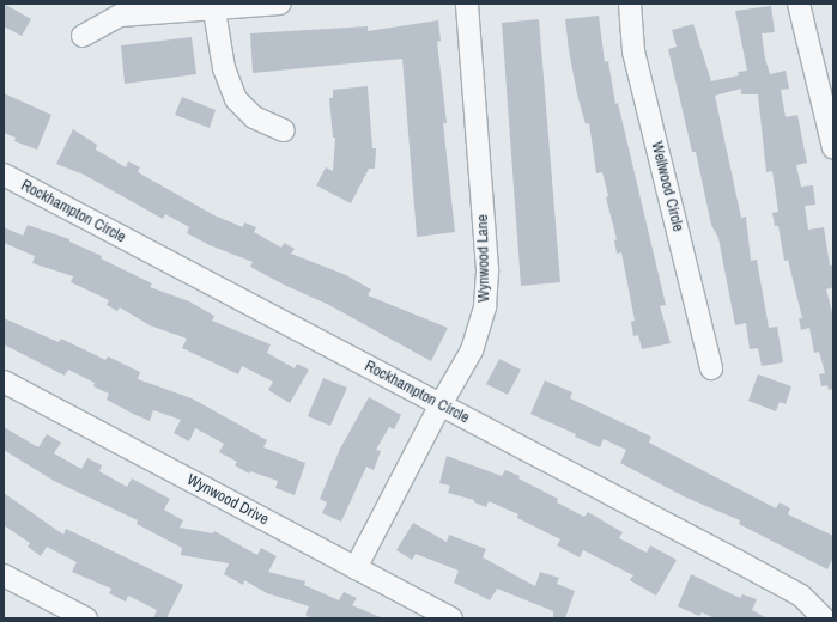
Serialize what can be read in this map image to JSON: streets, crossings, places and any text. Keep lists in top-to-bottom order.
{
  "streets": {
    "street": [
      "Wellwood Circle",
      "Rockhampton Circle",
      "Wynwood Lane",
      "Wynwood Drive"
    ]
  },
  "crossings": [
    ["Rockhampton Circle", "Wynwood Lane"],
    ["Wynwood Lane", "Wynwood Drive"]
  ]
}
